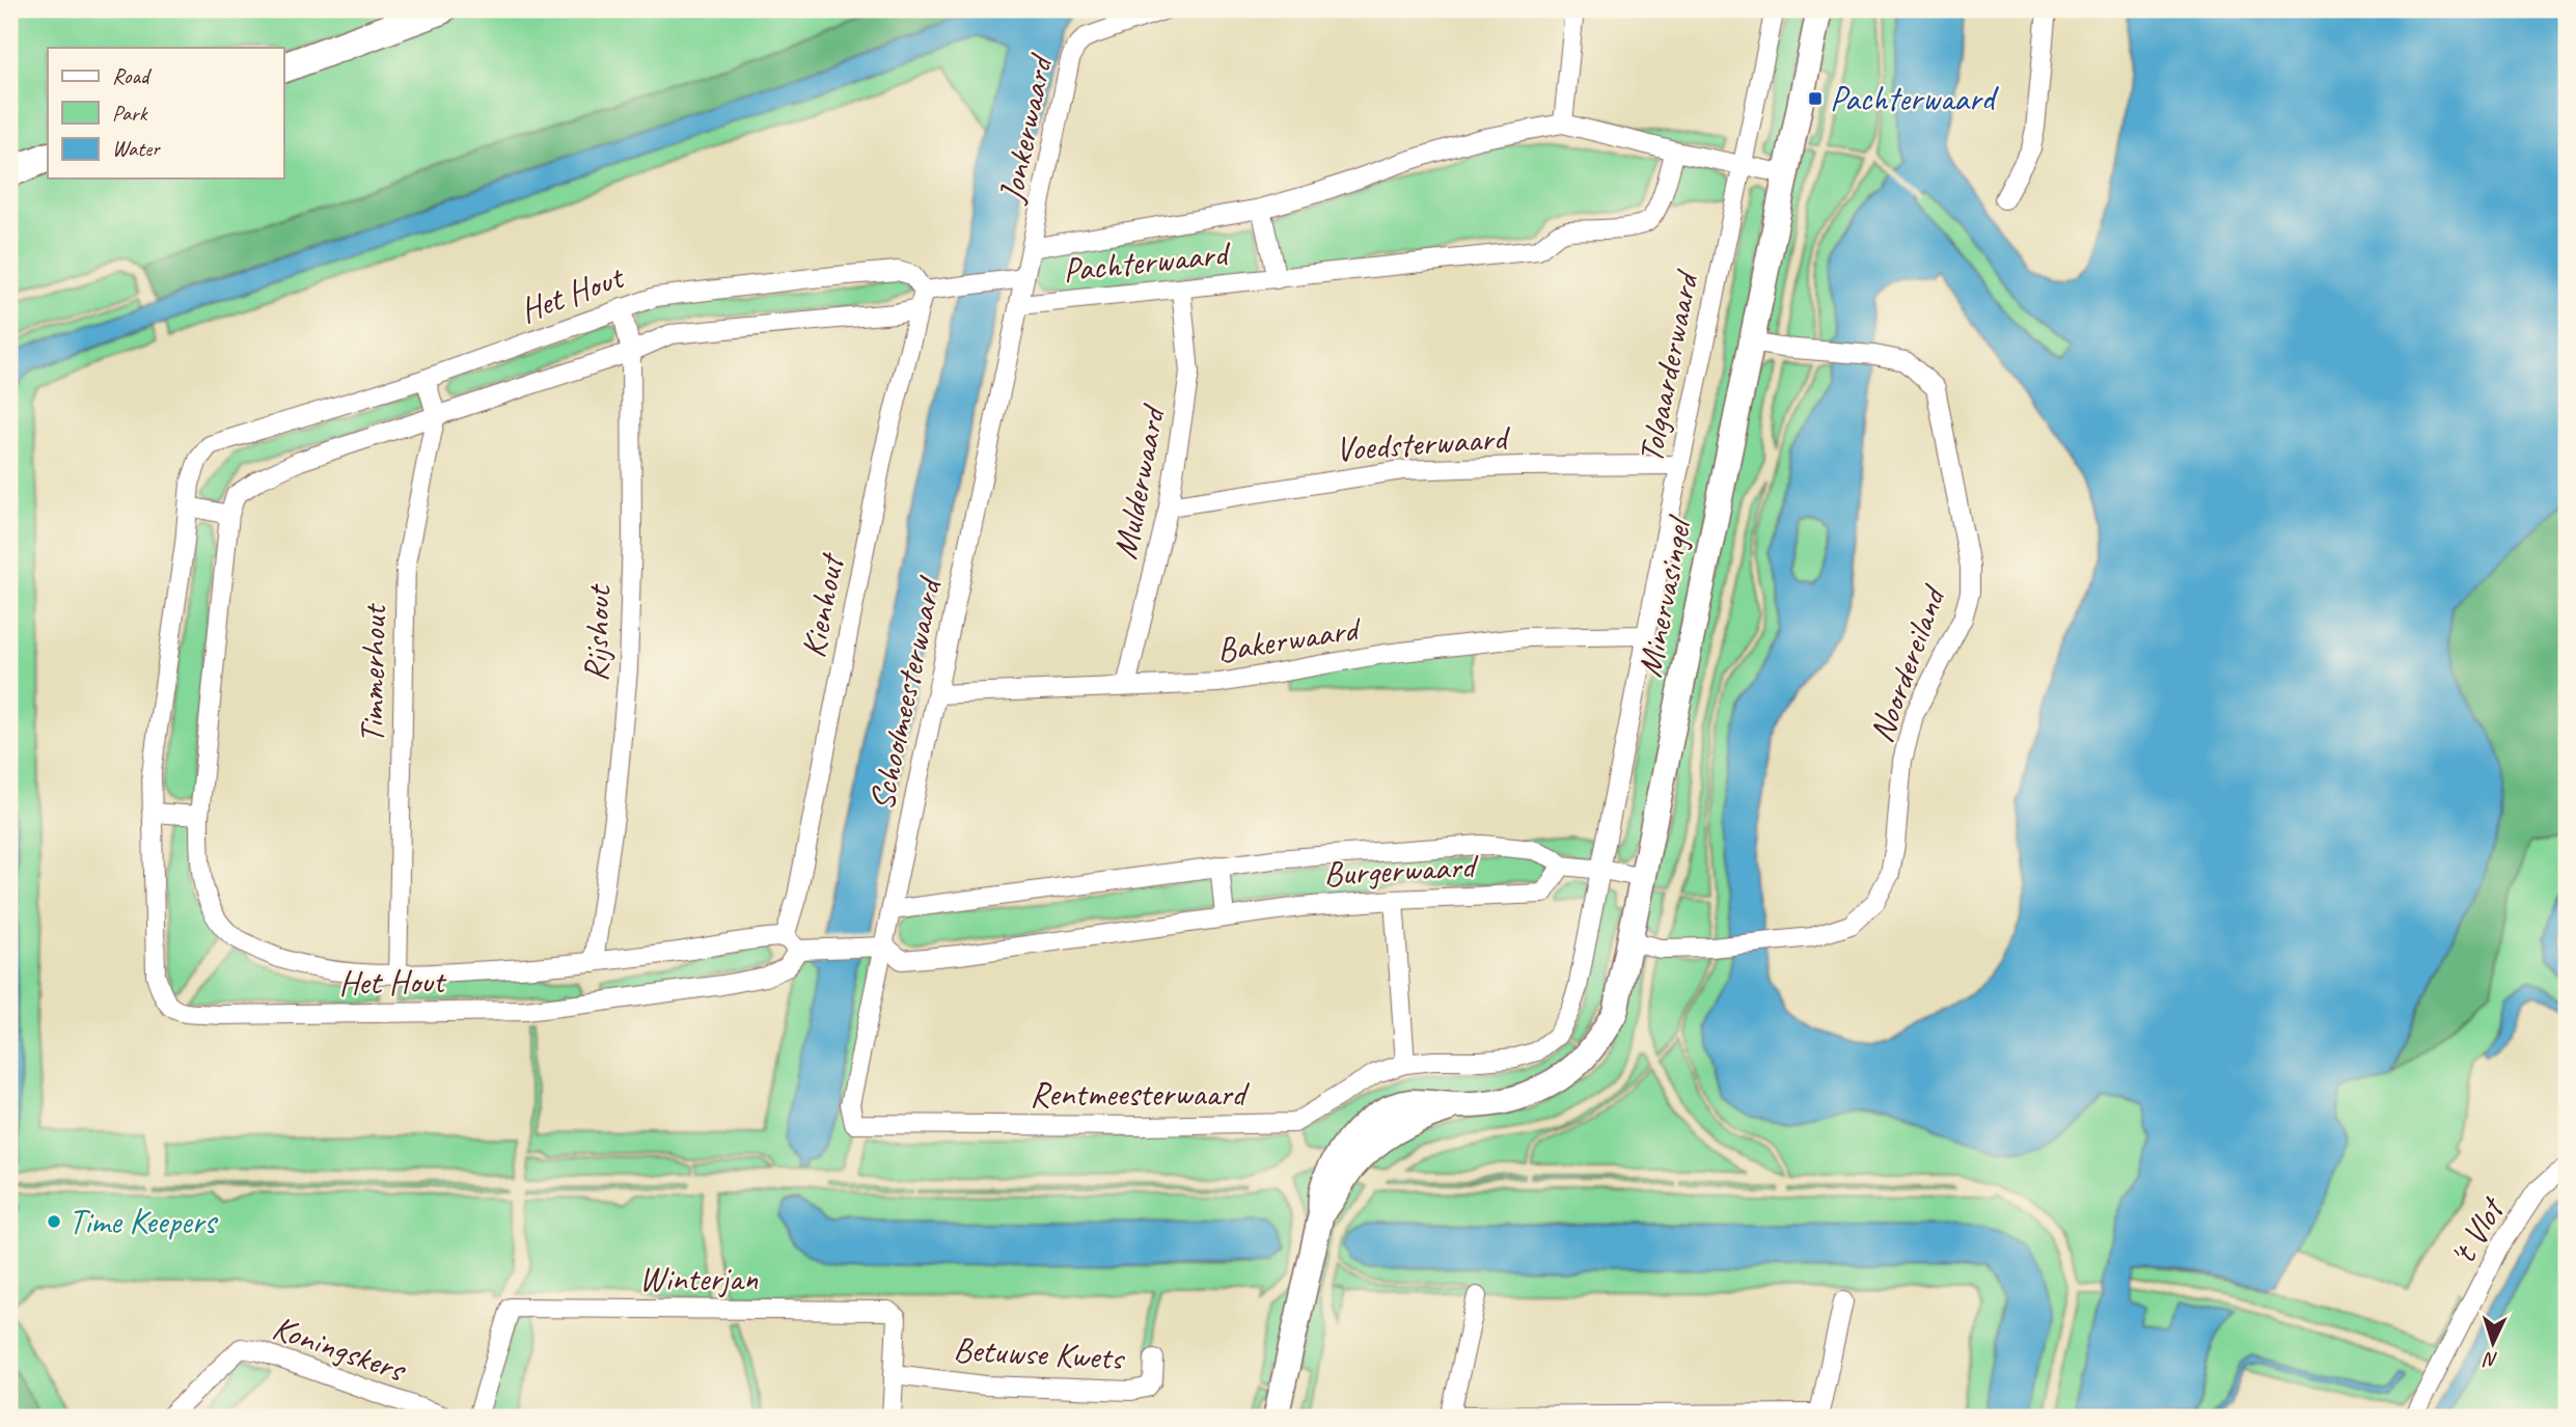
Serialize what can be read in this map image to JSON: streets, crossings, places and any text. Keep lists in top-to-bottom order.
{
  "streets": {
    "street": [
      "Jonkerwaard",
      "Pachterwaard",
      "Het Hout",
      "Tolgaarderwaard",
      "Voedsterwaard",
      "Mulderwaard",
      "Minervasingel",
      "Kienhout",
      "Rijshout",
      "Bakerwaard",
      "Noordereiland",
      "Timmerhout",
      "Schoolmeesterwaard",
      "Burgerwaard",
      "Rentmeesterwaard",
      "'t Vlot",
      "Winterjan",
      "Koningskers",
      "Betuwse Kwets"
    ]
  },
  "crossings": [
    ["Jonkerwaard", "Pachterwaard"],
    ["Jonkerwaard", "Het Hout"],
    ["Jonkerwaard", "Schoolmeesterwaard"],
    ["Pachterwaard", "Tolgaarderwaard"],
    ["Pachterwaard", "Mulderwaard"],
    ["Pachterwaard", "Minervasingel"],
    ["Pachterwaard", "Schoolmeesterwaard"],
    ["Het Hout", "Kienhout"],
    ["Het Hout", "Rijshout"],
    ["Het Hout", "Timmerhout"],
    ["Het Hout", "Schoolmeesterwaard"],
    ["Het Hout", "Burgerwaard"],
    ["Tolgaarderwaard", "Voedsterwaard"],
    ["Tolgaarderwaard", "Bakerwaard"],
    ["Tolgaarderwaard", "Burgerwaard"],
    ["Tolgaarderwaard", "Rentmeesterwaard"],
    ["Voedsterwaard", "Mulderwaard"],
    ["Mulderwaard", "Bakerwaard"],
    ["Minervasingel", "Noordereiland"],
    ["Minervasingel", "Burgerwaard"],
    ["Bakerwaard", "Schoolmeesterwaard"],
    ["Schoolmeesterwaard", "Burgerwaard"],
    ["Schoolmeesterwaard", "Rentmeesterwaard"],
    ["Burgerwaard", "Rentmeesterwaard"],
    ["Winterjan", "Betuwse Kwets"]
  ],
  "places": {
    "transit": ["Pachterwaard"],
    "other": ["Time Keepers"]
  },
  "legend": ["Road", "Park", "Water"],
  "north": "bottom"
}
